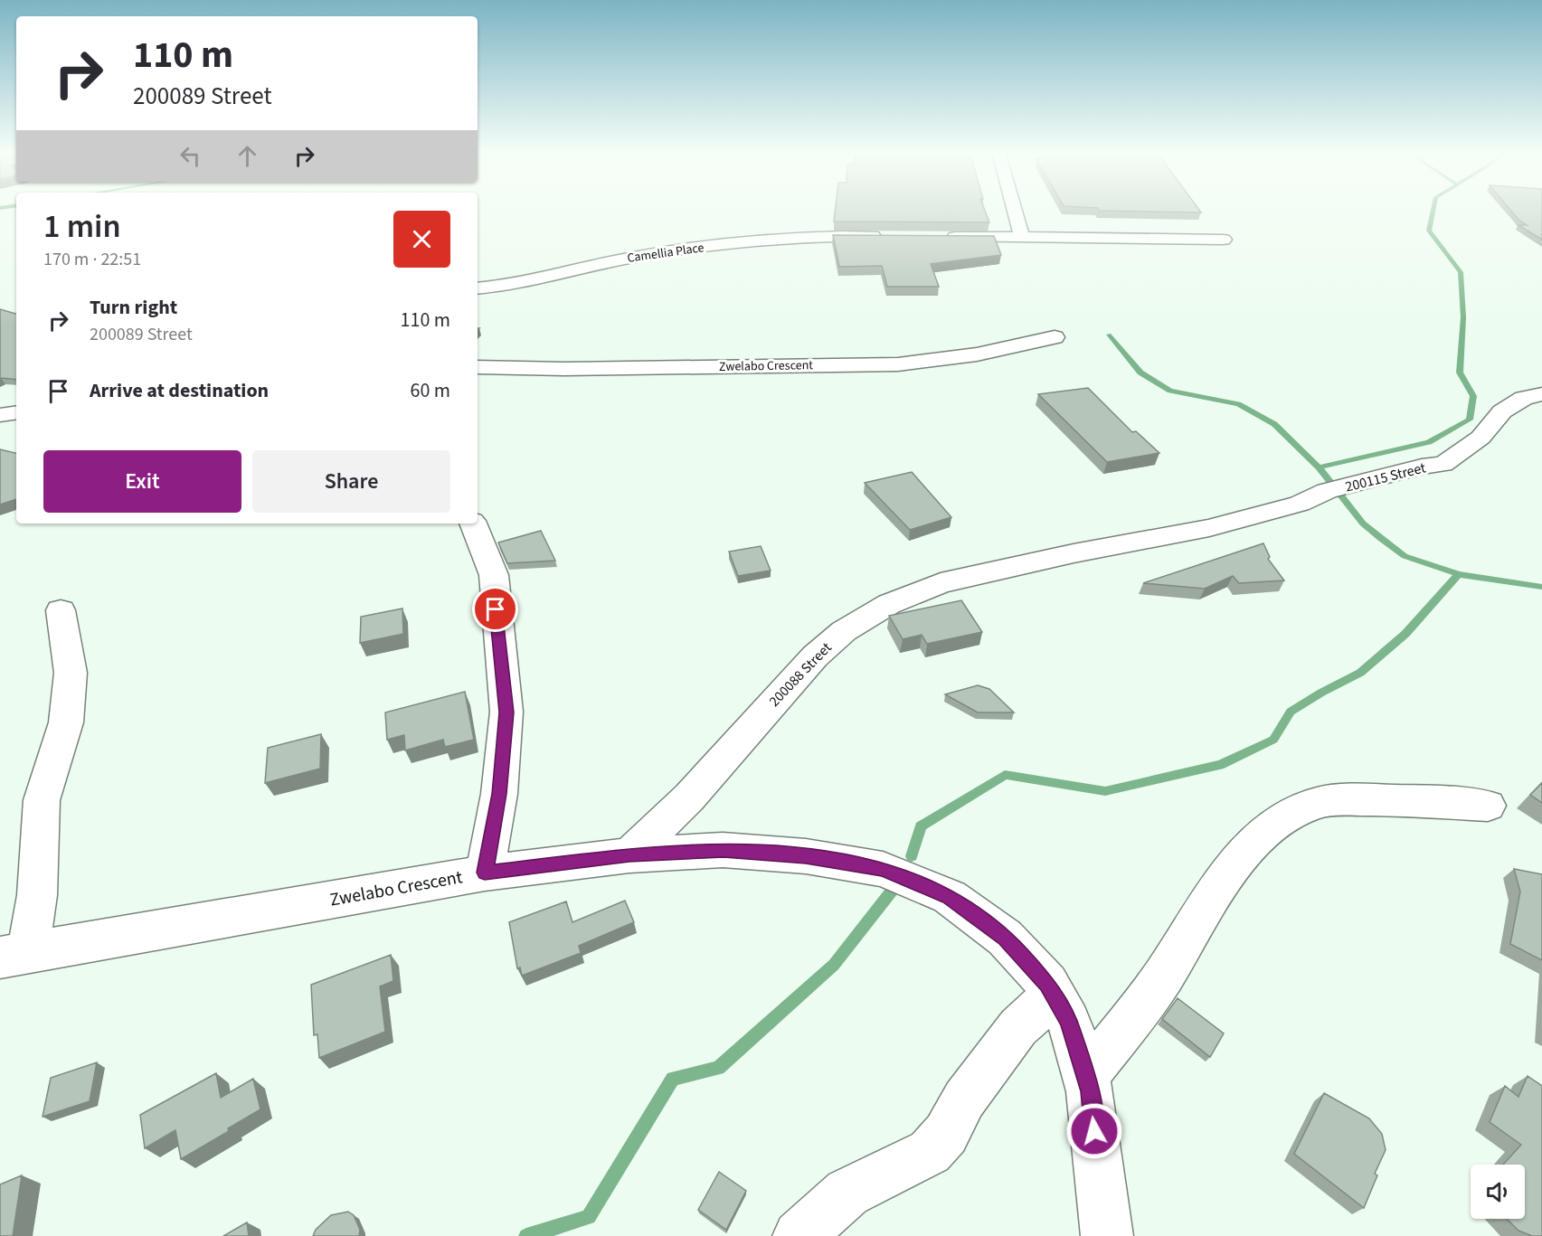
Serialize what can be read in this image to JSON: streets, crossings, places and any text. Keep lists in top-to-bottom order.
{
  "streets": {
    "street": [
      "Camellia Place",
      "Zwelabo Crescent",
      "200115 Street",
      "200088 Street"
    ]
  },
  "crossings": [
    ["Zwelabo Crescent", "200088 Street"],
    ["200115 Street", "200088 Street"]
  ],
  "page": {
    "turn": ["110 m", "200089 Street"],
    "heading": ["1 min", "170 m · 22:51"],
    "list": [
      {
        "name": "Turn right",
        "note": "200089 Street",
        "value": "110 m"
      },
      {
        "name": "Arrive at destination",
        "value": "60 m"
      }
    ],
    "buttons": ["Exit", "Share"]
  }
}
